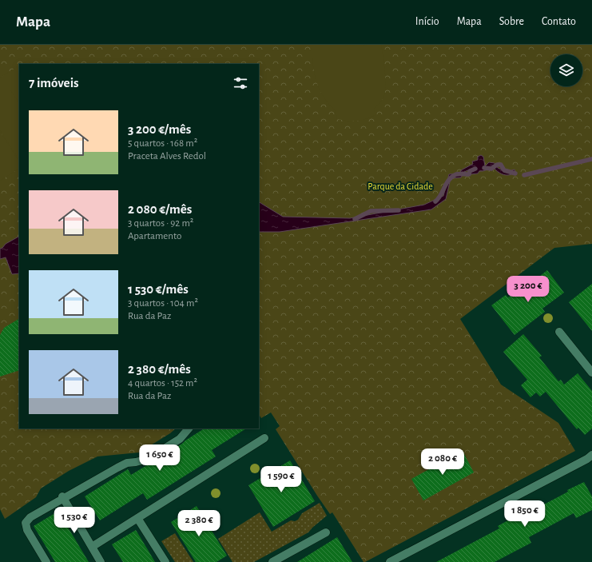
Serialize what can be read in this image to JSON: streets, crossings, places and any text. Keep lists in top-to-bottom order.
{
  "parks": ["Parque da Cidade"],
  "page": {
    "header": "Mapa",
    "nav": [
      "Início",
      "Mapa",
      "Sobre",
      "Contato"
    ],
    "heading": "7 imóveis",
    "list": [
      {
        "name": "3 200 €/mês",
        "note": "5 quartos · 168 m² · Praceta Alves Redol"
      },
      {
        "name": "2 080 €/mês",
        "note": "3 quartos · 92 m² · Apartamento"
      },
      {
        "name": "1 530 €/mês",
        "note": "3 quartos · 104 m² · Rua da Paz"
      },
      {
        "name": "2 380 €/mês",
        "note": "4 quartos · 152 m² · Rua da Paz"
      }
    ],
    "price": [
      "3 200 €",
      "1 650 €",
      "2 080 €",
      "1 590 €",
      "1 850 €",
      "1 530 €",
      "2 380 €"
    ]
  }
}
